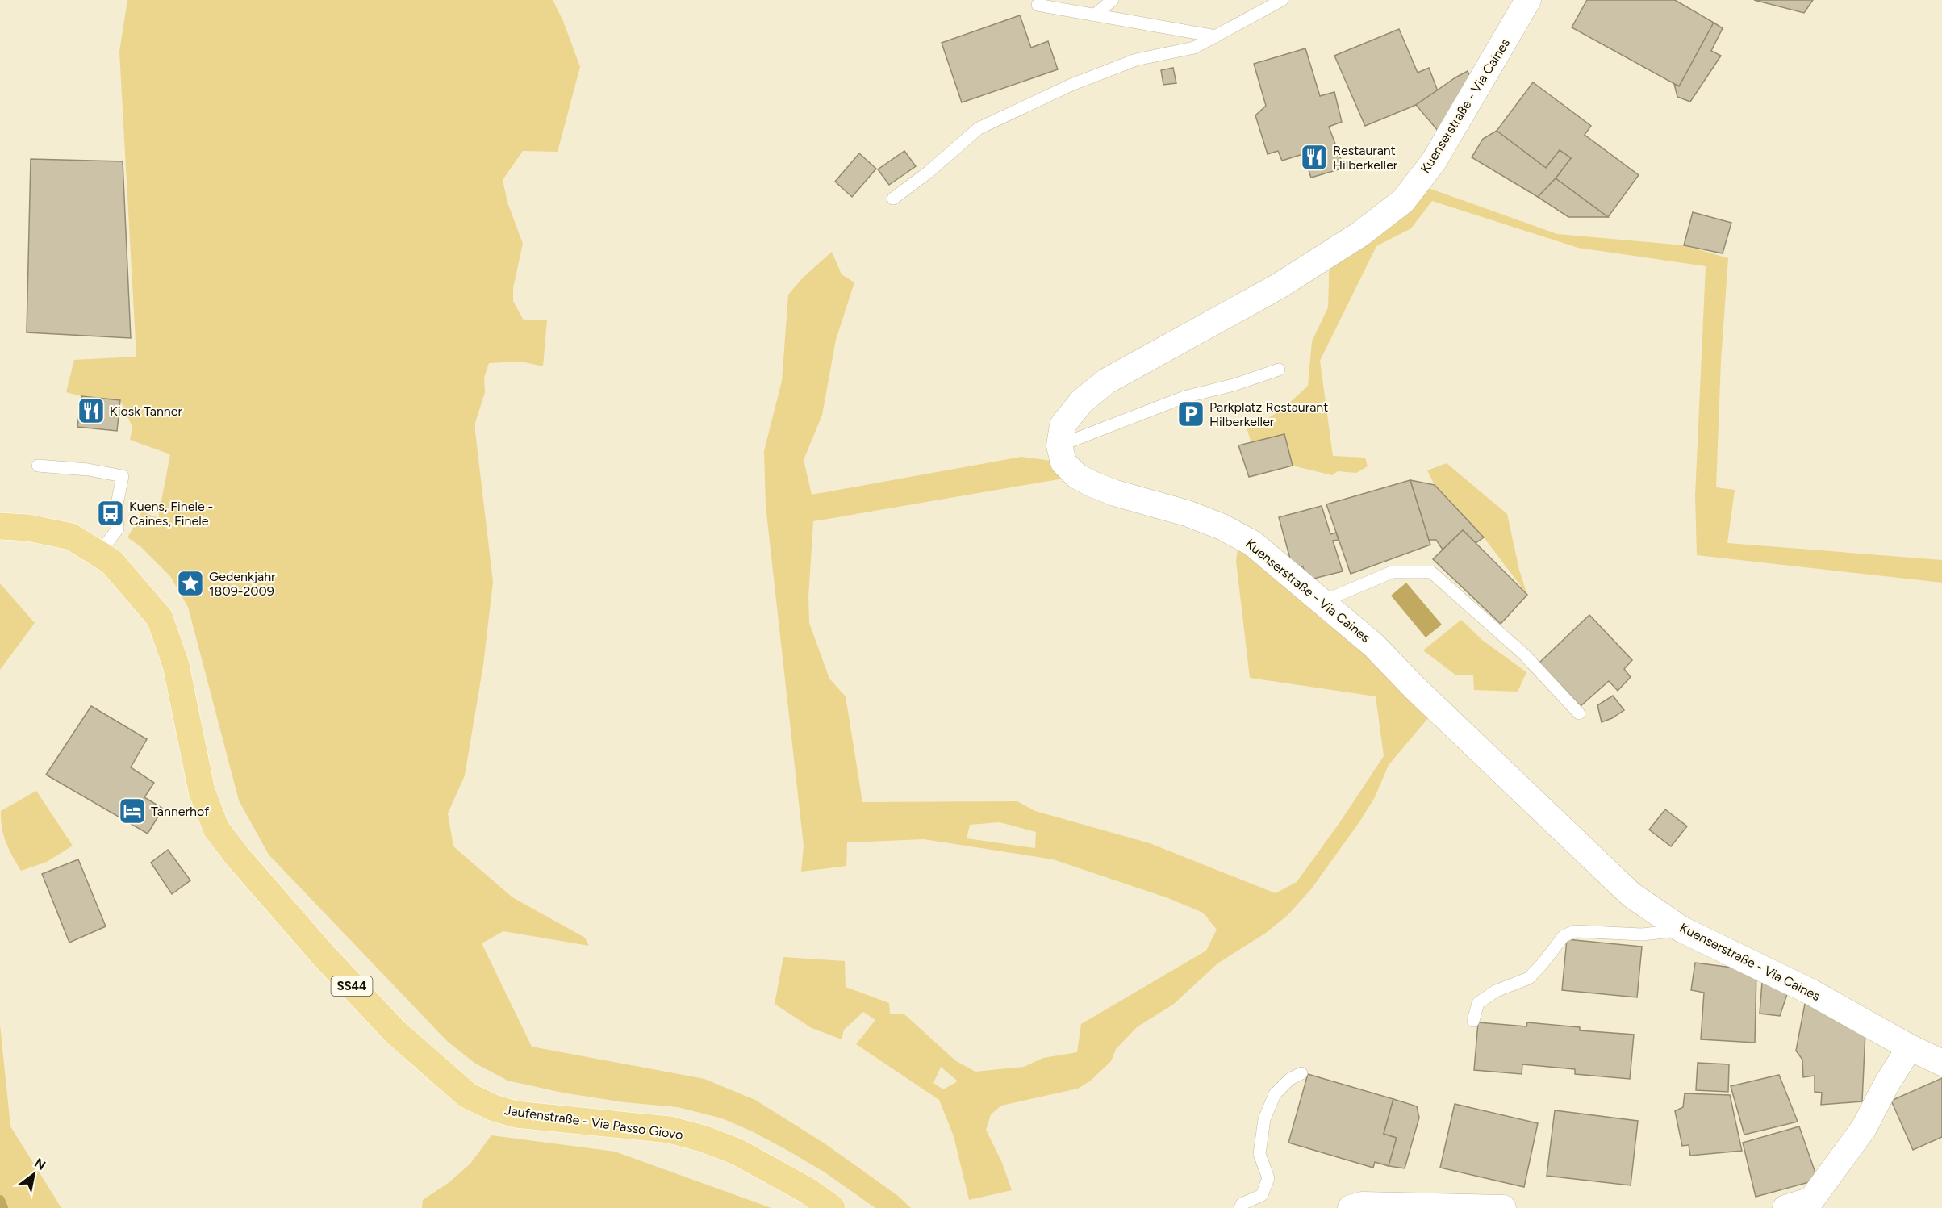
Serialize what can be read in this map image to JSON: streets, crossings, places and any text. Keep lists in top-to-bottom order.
{
  "streets": {
    "main road": ["SS44", "Jaufenstraße - Via Passo Giovo"],
    "street": ["Kuenserstraße - Via Caines"]
  },
  "places": {
    "restaurant": ["Restaurant Hilberkeller", "Kiosk Tanner"],
    "parking": ["Parkplatz Restaurant Hilberkeller"],
    "bus stop": ["Kuens, Finele - Caines, Finele"],
    "place": ["Gedenkjahr 1809-2009"],
    "hotel": ["Tannerhof"]
  },
  "north": "top right"
}
